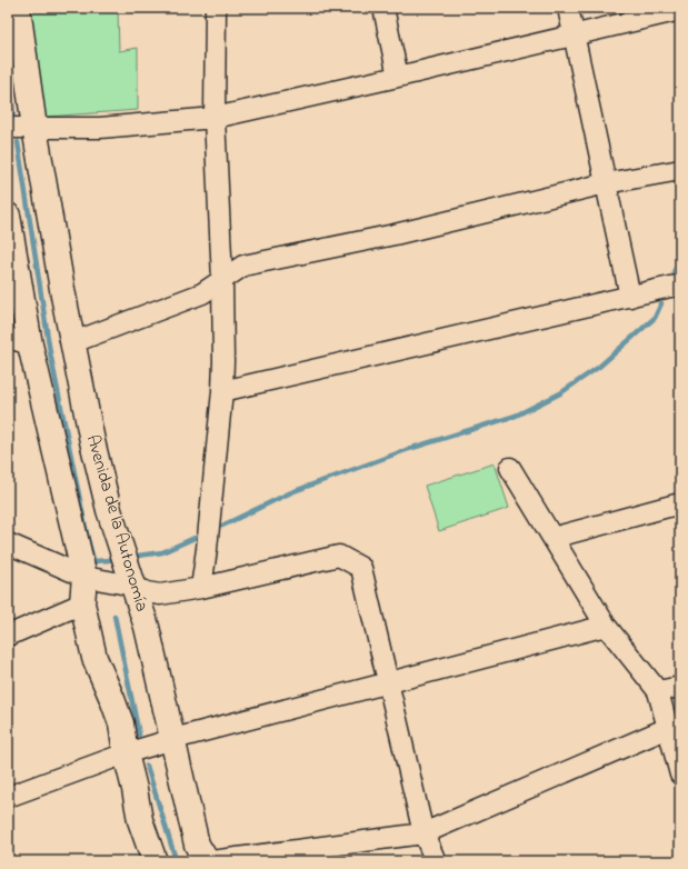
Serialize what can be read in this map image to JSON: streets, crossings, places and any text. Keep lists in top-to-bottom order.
{
  "streets": {
    "street": ["Avenida de la Autonomía"]
  }
}
